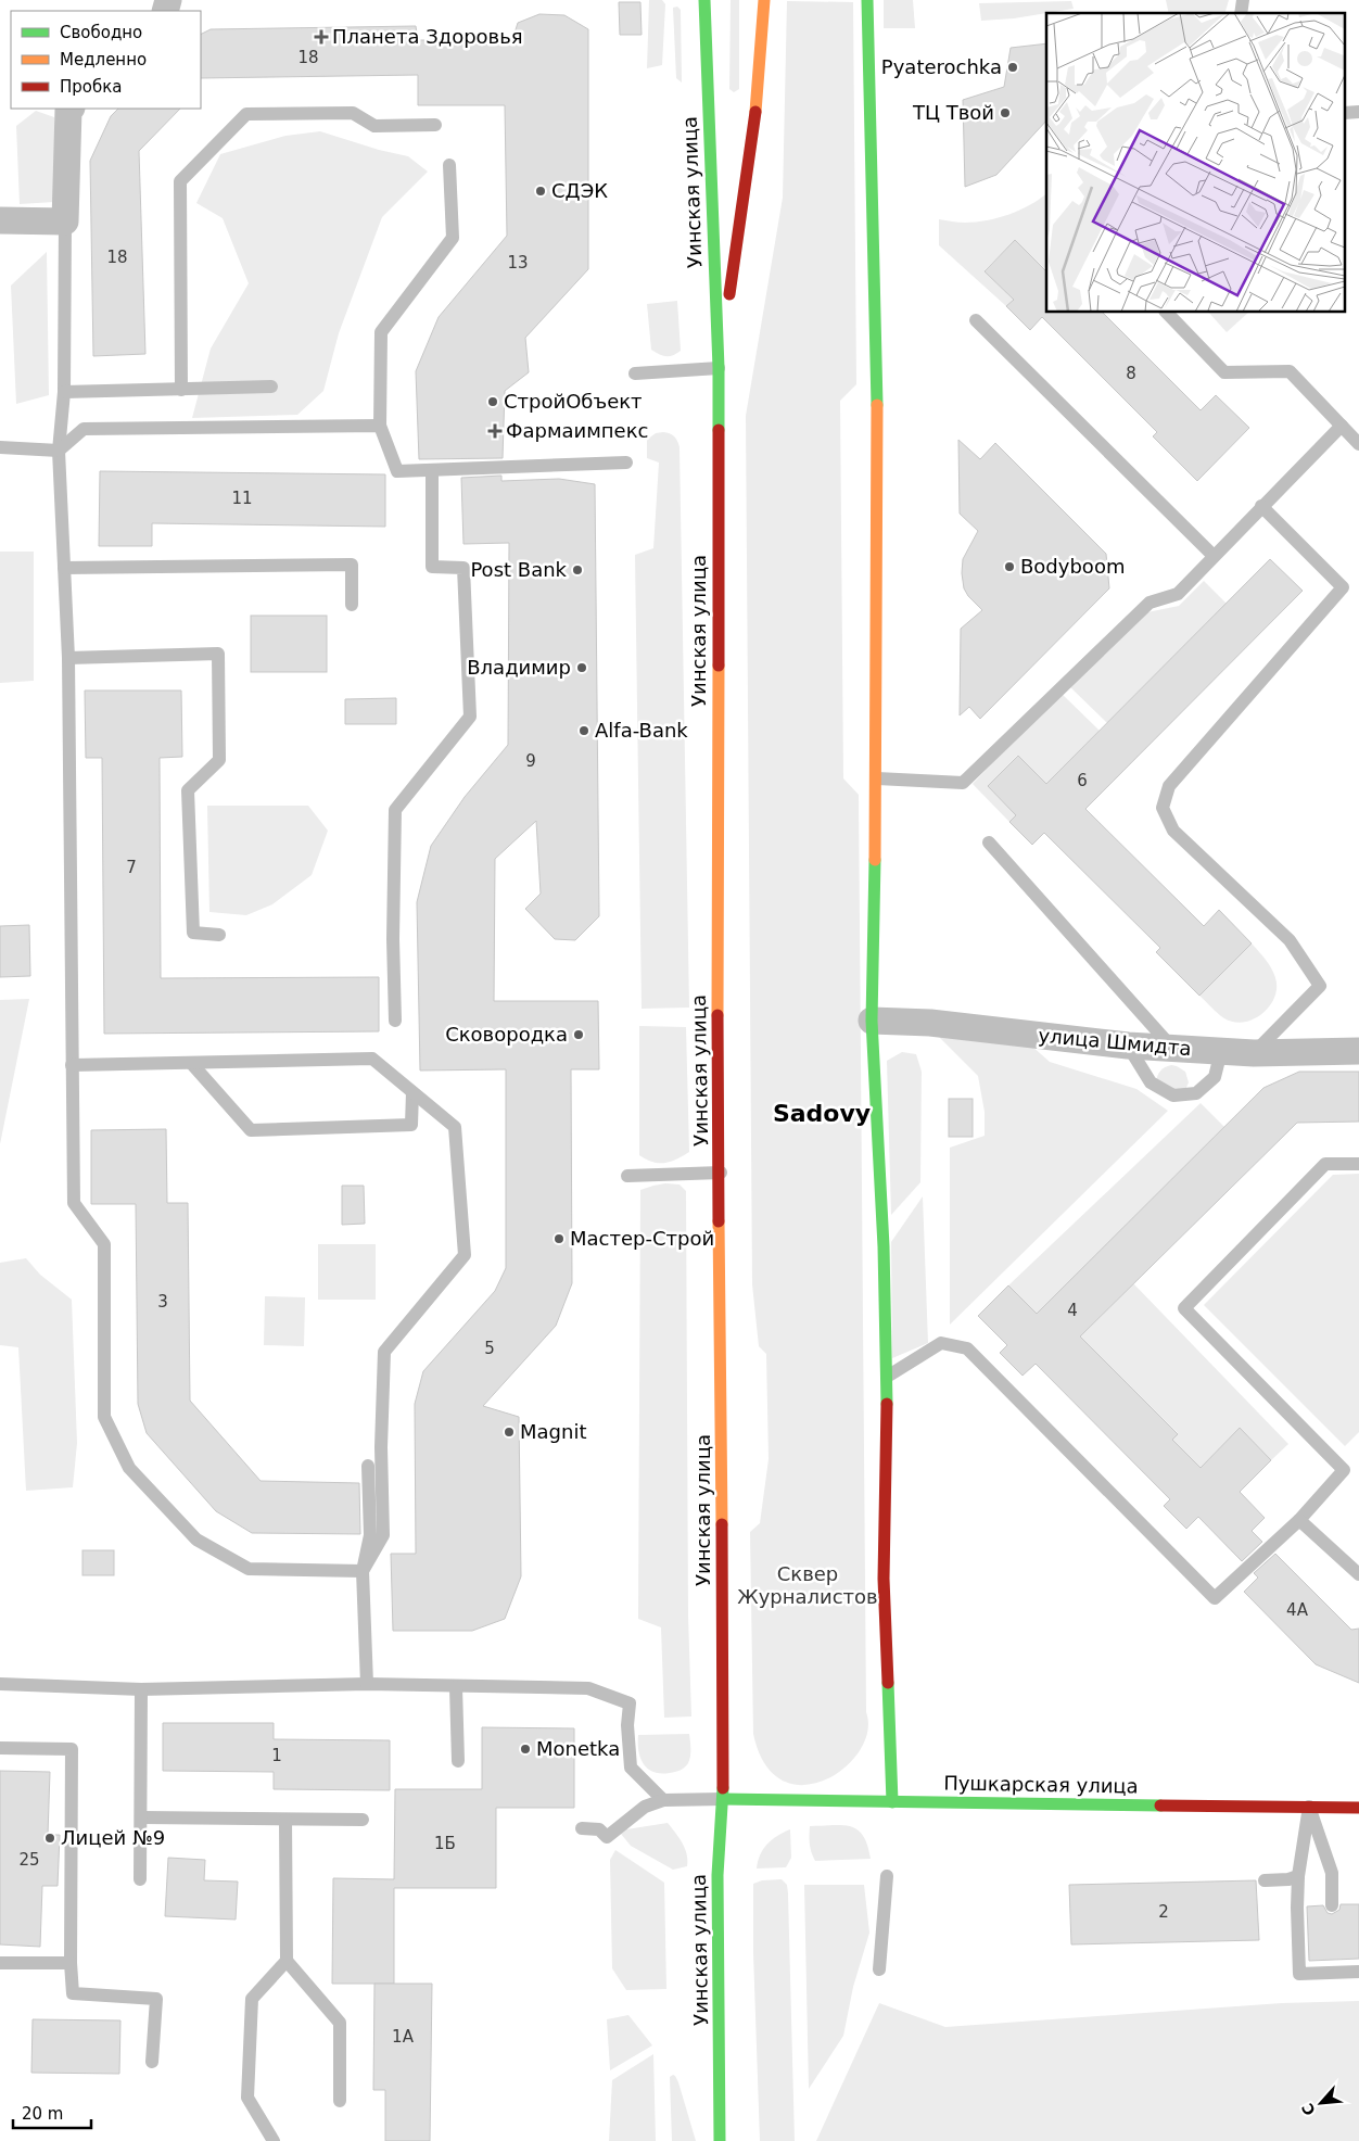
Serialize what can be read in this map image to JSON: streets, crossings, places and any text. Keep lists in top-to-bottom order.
{
  "streets": {
    "main road": ["Уинская улица", "Пушкарская улица"],
    "street": ["улица Шмидта"]
  },
  "crossings": [
    ["Уинская улица", "Пушкарская улица"]
  ],
  "districts": ["Sadovy"],
  "parks": ["Сквер Журналистов"],
  "places": {
    "health": ["Планета Здоровья", "Фармаимпекс"],
    "other": [
      "Pyaterochka",
      "ТЦ Твой",
      "СДЭК",
      "СтройОбъект",
      "Bodyboom",
      "Post Bank",
      "Владимир",
      "Alfa-Bank",
      "Сковородка",
      "Мастер-Строй",
      "Magnit",
      "Monetka",
      "Лицей №9"
    ]
  },
  "house_numbers": [
    "18",
    "18",
    "13",
    "8",
    "11",
    "9",
    "6",
    "7",
    "3",
    "4",
    "5",
    "4А",
    "1",
    "1Б",
    "25",
    "2",
    "1А"
  ],
  "legend": ["Свободно", "Медленно", "Пробка"],
  "scale_bar": "20 m",
  "north": "bottom left"
}
